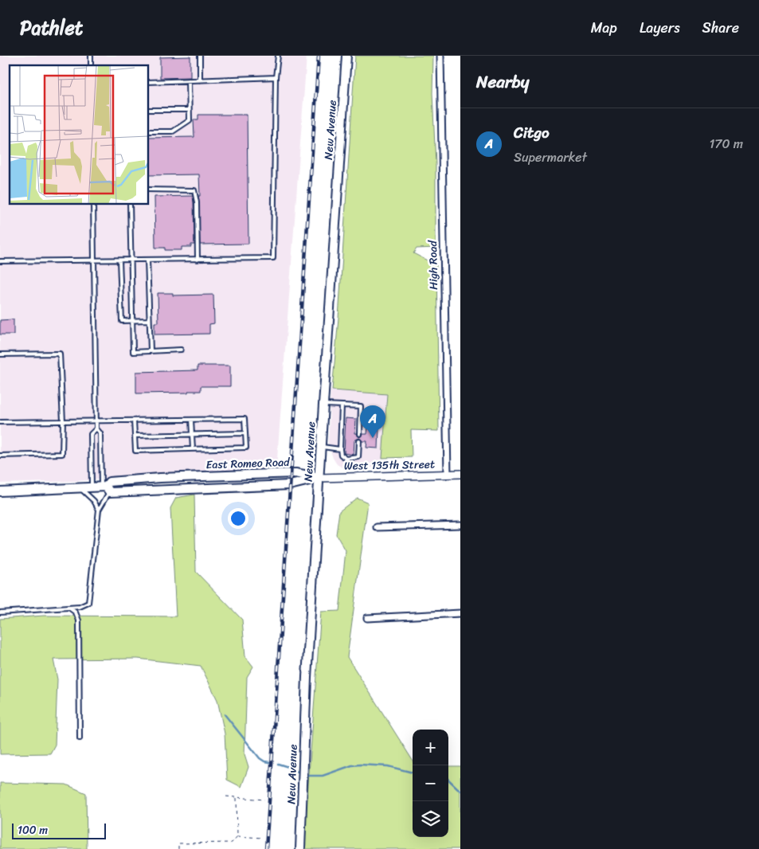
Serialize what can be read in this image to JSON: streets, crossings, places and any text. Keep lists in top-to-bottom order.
{
  "streets": {
    "main road": ["New Avenue", "East Romeo Road"],
    "street": ["High Road", "West 135th Street"]
  },
  "crossings": [
    ["New Avenue", "East Romeo Road"],
    ["New Avenue", "West 135th Street"],
    ["High Road", "West 135th Street"],
    ["East Romeo Road", "West 135th Street"]
  ],
  "scale_bar": "100 m",
  "page": {
    "header": "Pathlet",
    "nav": ["Map", "Layers", "Share"],
    "heading": "Nearby",
    "list": [
      {
        "mark": "A",
        "name": "Citgo",
        "note": "Supermarket",
        "value": "170 m"
      }
    ],
    "pins": "A",
    "map_buttons": ["+", "−"],
    "scale": "100 m"
  }
}
